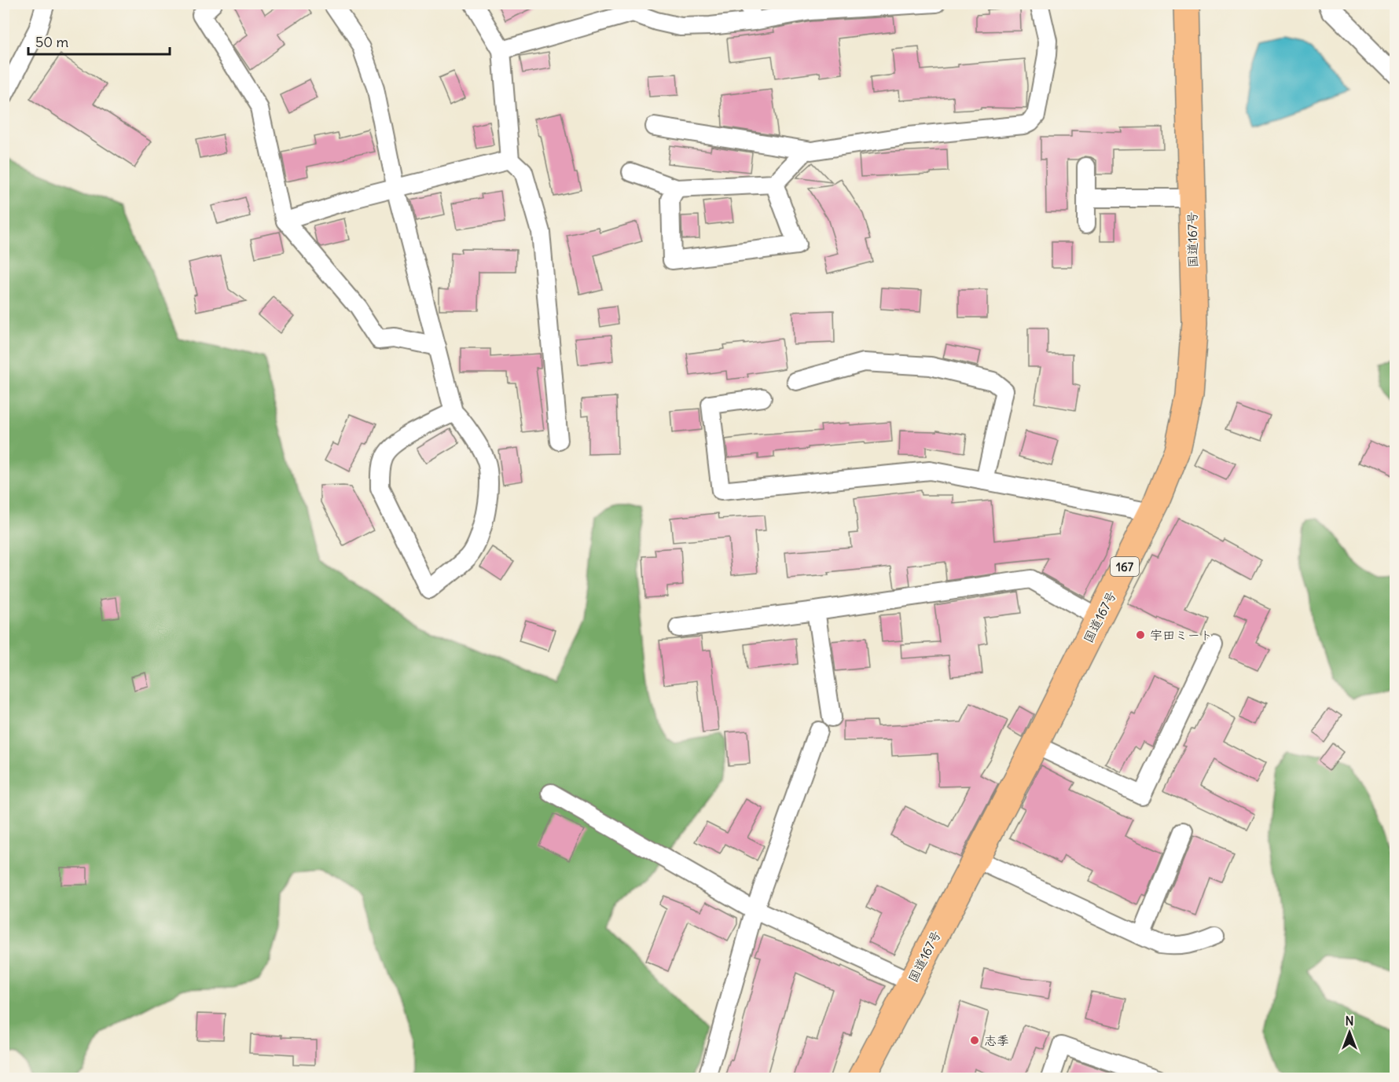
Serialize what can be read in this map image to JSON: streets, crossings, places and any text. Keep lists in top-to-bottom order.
{
  "streets": {
    "highway": ["国道167号", "167"]
  },
  "places": ["宇田ミート", "志季"],
  "scale_bar": "50 m",
  "north": "top"
}
